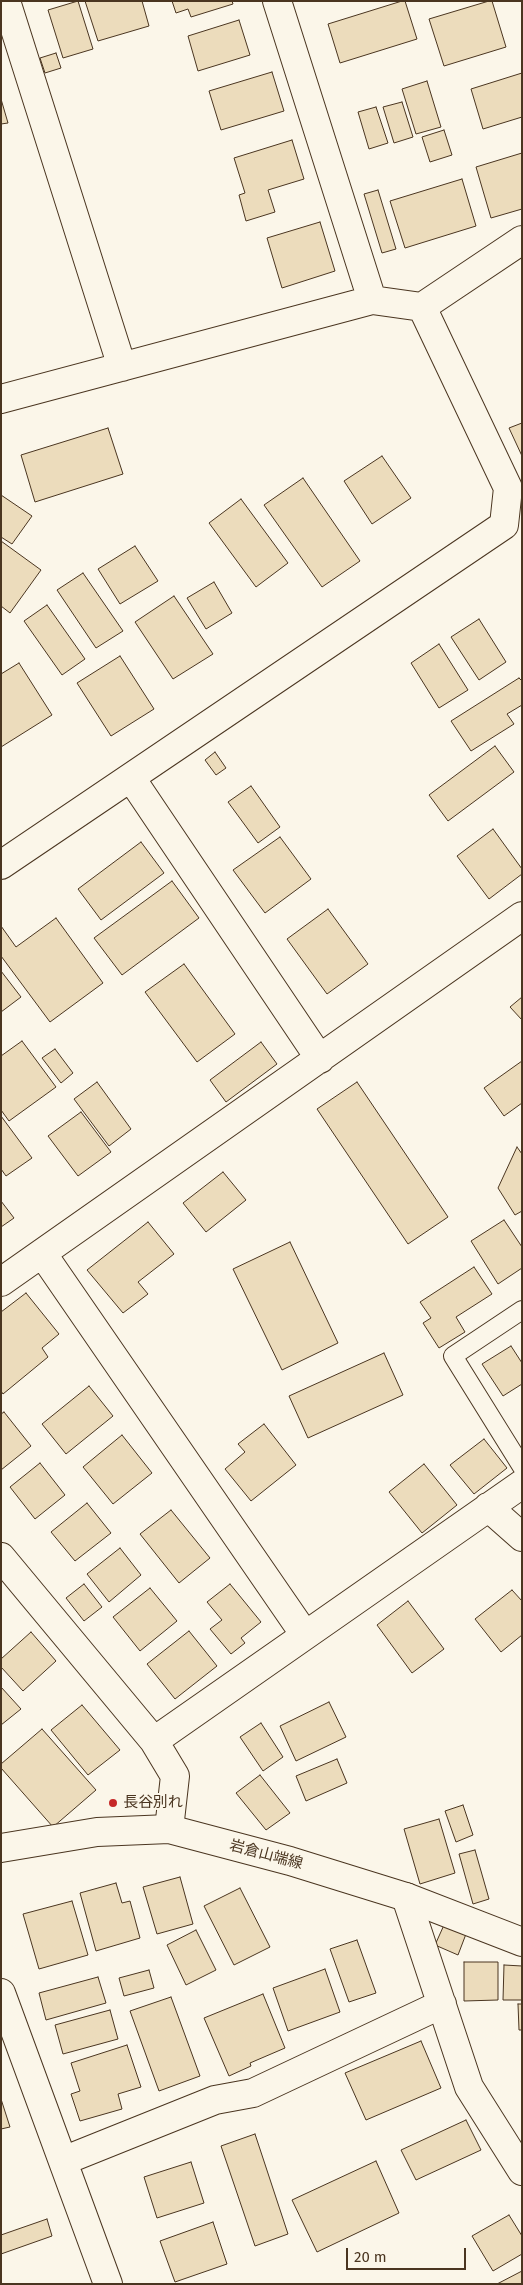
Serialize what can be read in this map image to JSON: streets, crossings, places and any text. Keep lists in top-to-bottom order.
{
  "streets": {
    "street": ["岩倉山端線"]
  },
  "places": ["長谷別れ"],
  "scale_bar": "20 m"
}
